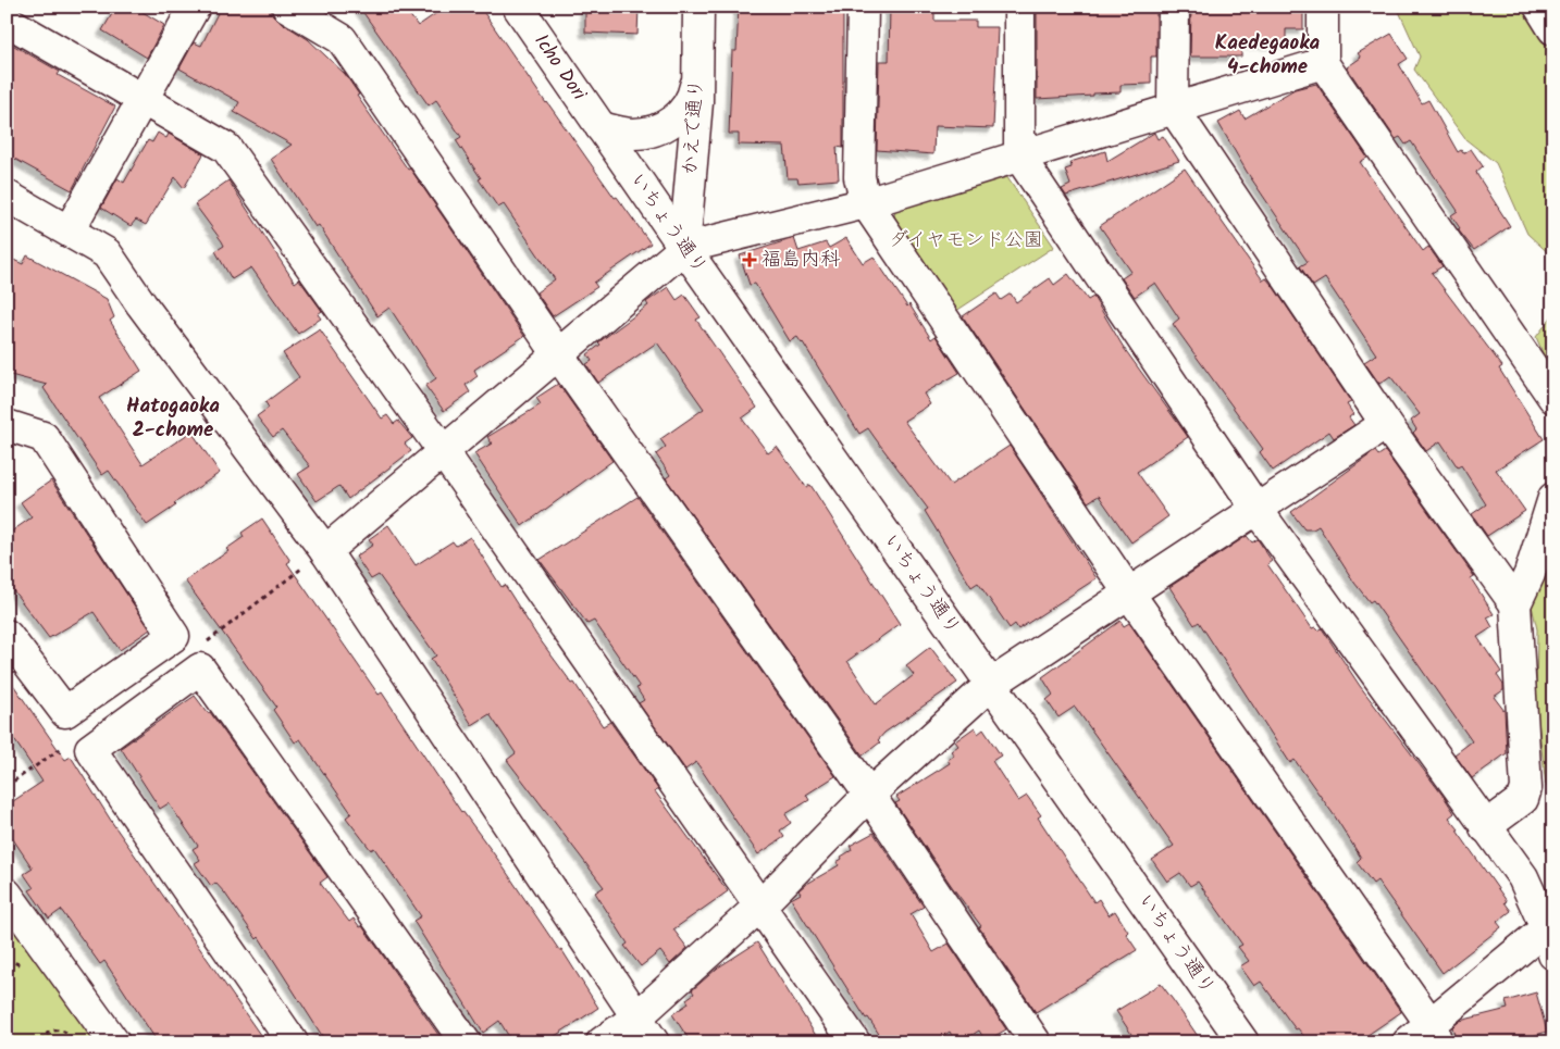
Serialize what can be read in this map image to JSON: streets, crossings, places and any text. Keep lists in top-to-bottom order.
{
  "streets": {
    "street": ["Icho Dori", "かえで通り", "いちょう通り"]
  },
  "crossings": [
    ["Icho Dori", "いちょう通り"],
    ["かえで通り", "いちょう通り"]
  ],
  "districts": ["Kaedegaoka 4-chome", "Hatogaoka 2-chome"],
  "parks": ["ダイヤモンド公園"],
  "places": {
    "health": ["福島内科"]
  }
}
